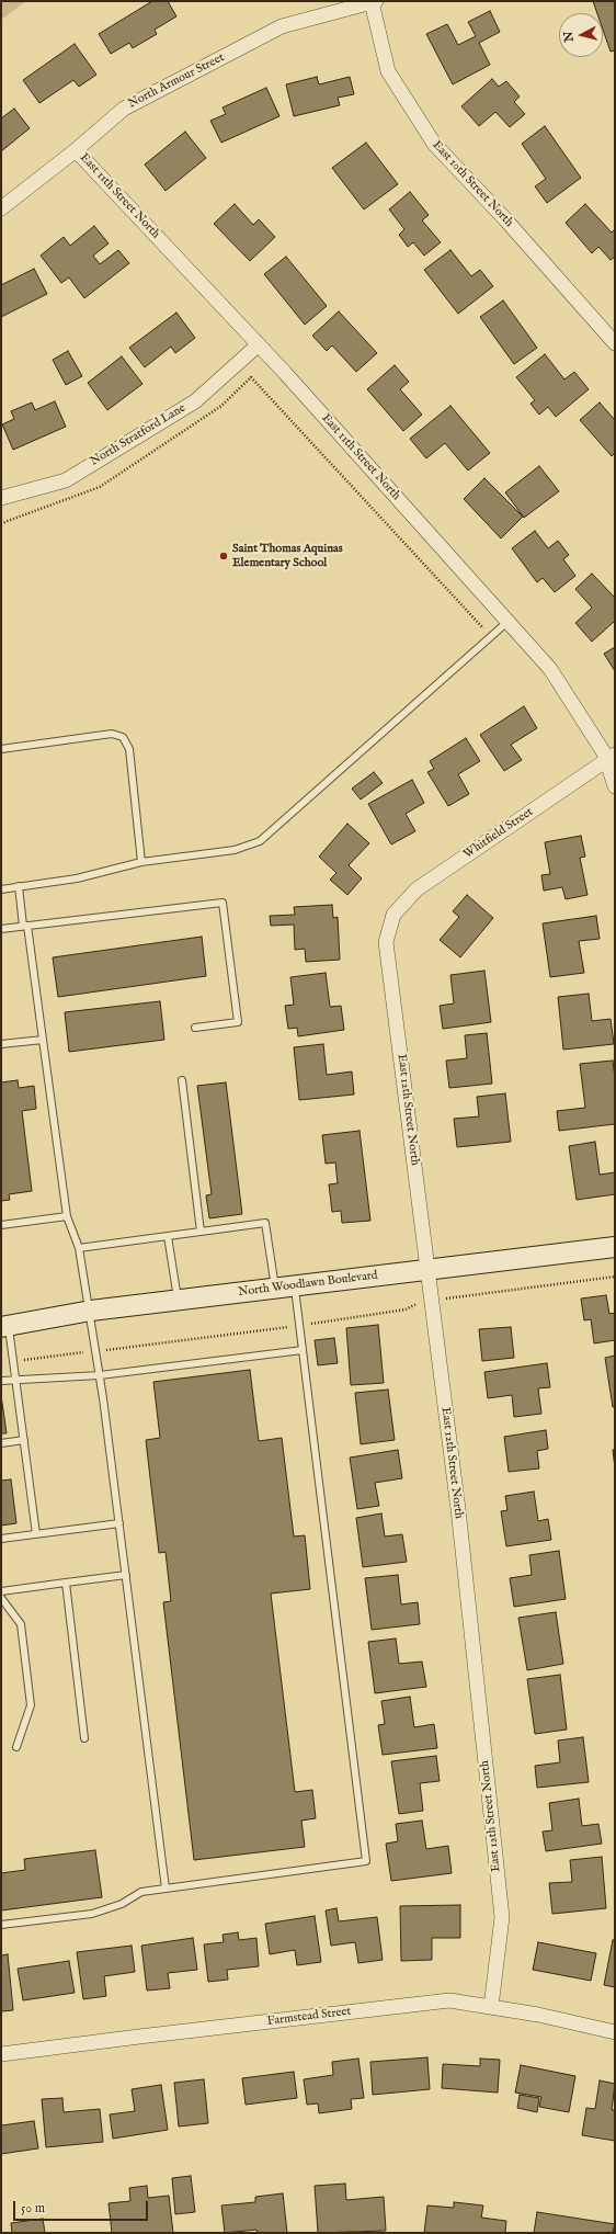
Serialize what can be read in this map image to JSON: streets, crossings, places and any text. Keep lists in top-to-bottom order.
{
  "streets": {
    "main road": ["North Woodlawn Boulevard"],
    "street": [
      "North Armour Street",
      "East 10th Street North",
      "East 11th Street North",
      "North Stratford Lane",
      "Whitfield Street",
      "East 12th Street North",
      "Farmstead Street"
    ]
  },
  "crossings": [
    ["North Armour Street", "East 10th Street North"],
    ["North Armour Street", "East 11th Street North"],
    ["East 11th Street North", "North Stratford Lane"],
    ["East 11th Street North", "Whitfield Street"],
    ["Whitfield Street", "East 12th Street North"],
    ["East 12th Street North", "North Woodlawn Boulevard"],
    ["East 12th Street North", "Farmstead Street"]
  ],
  "places": ["Saint Thomas Aquinas Elementary School"],
  "scale_bar": "50 m",
  "north": "left"
}
